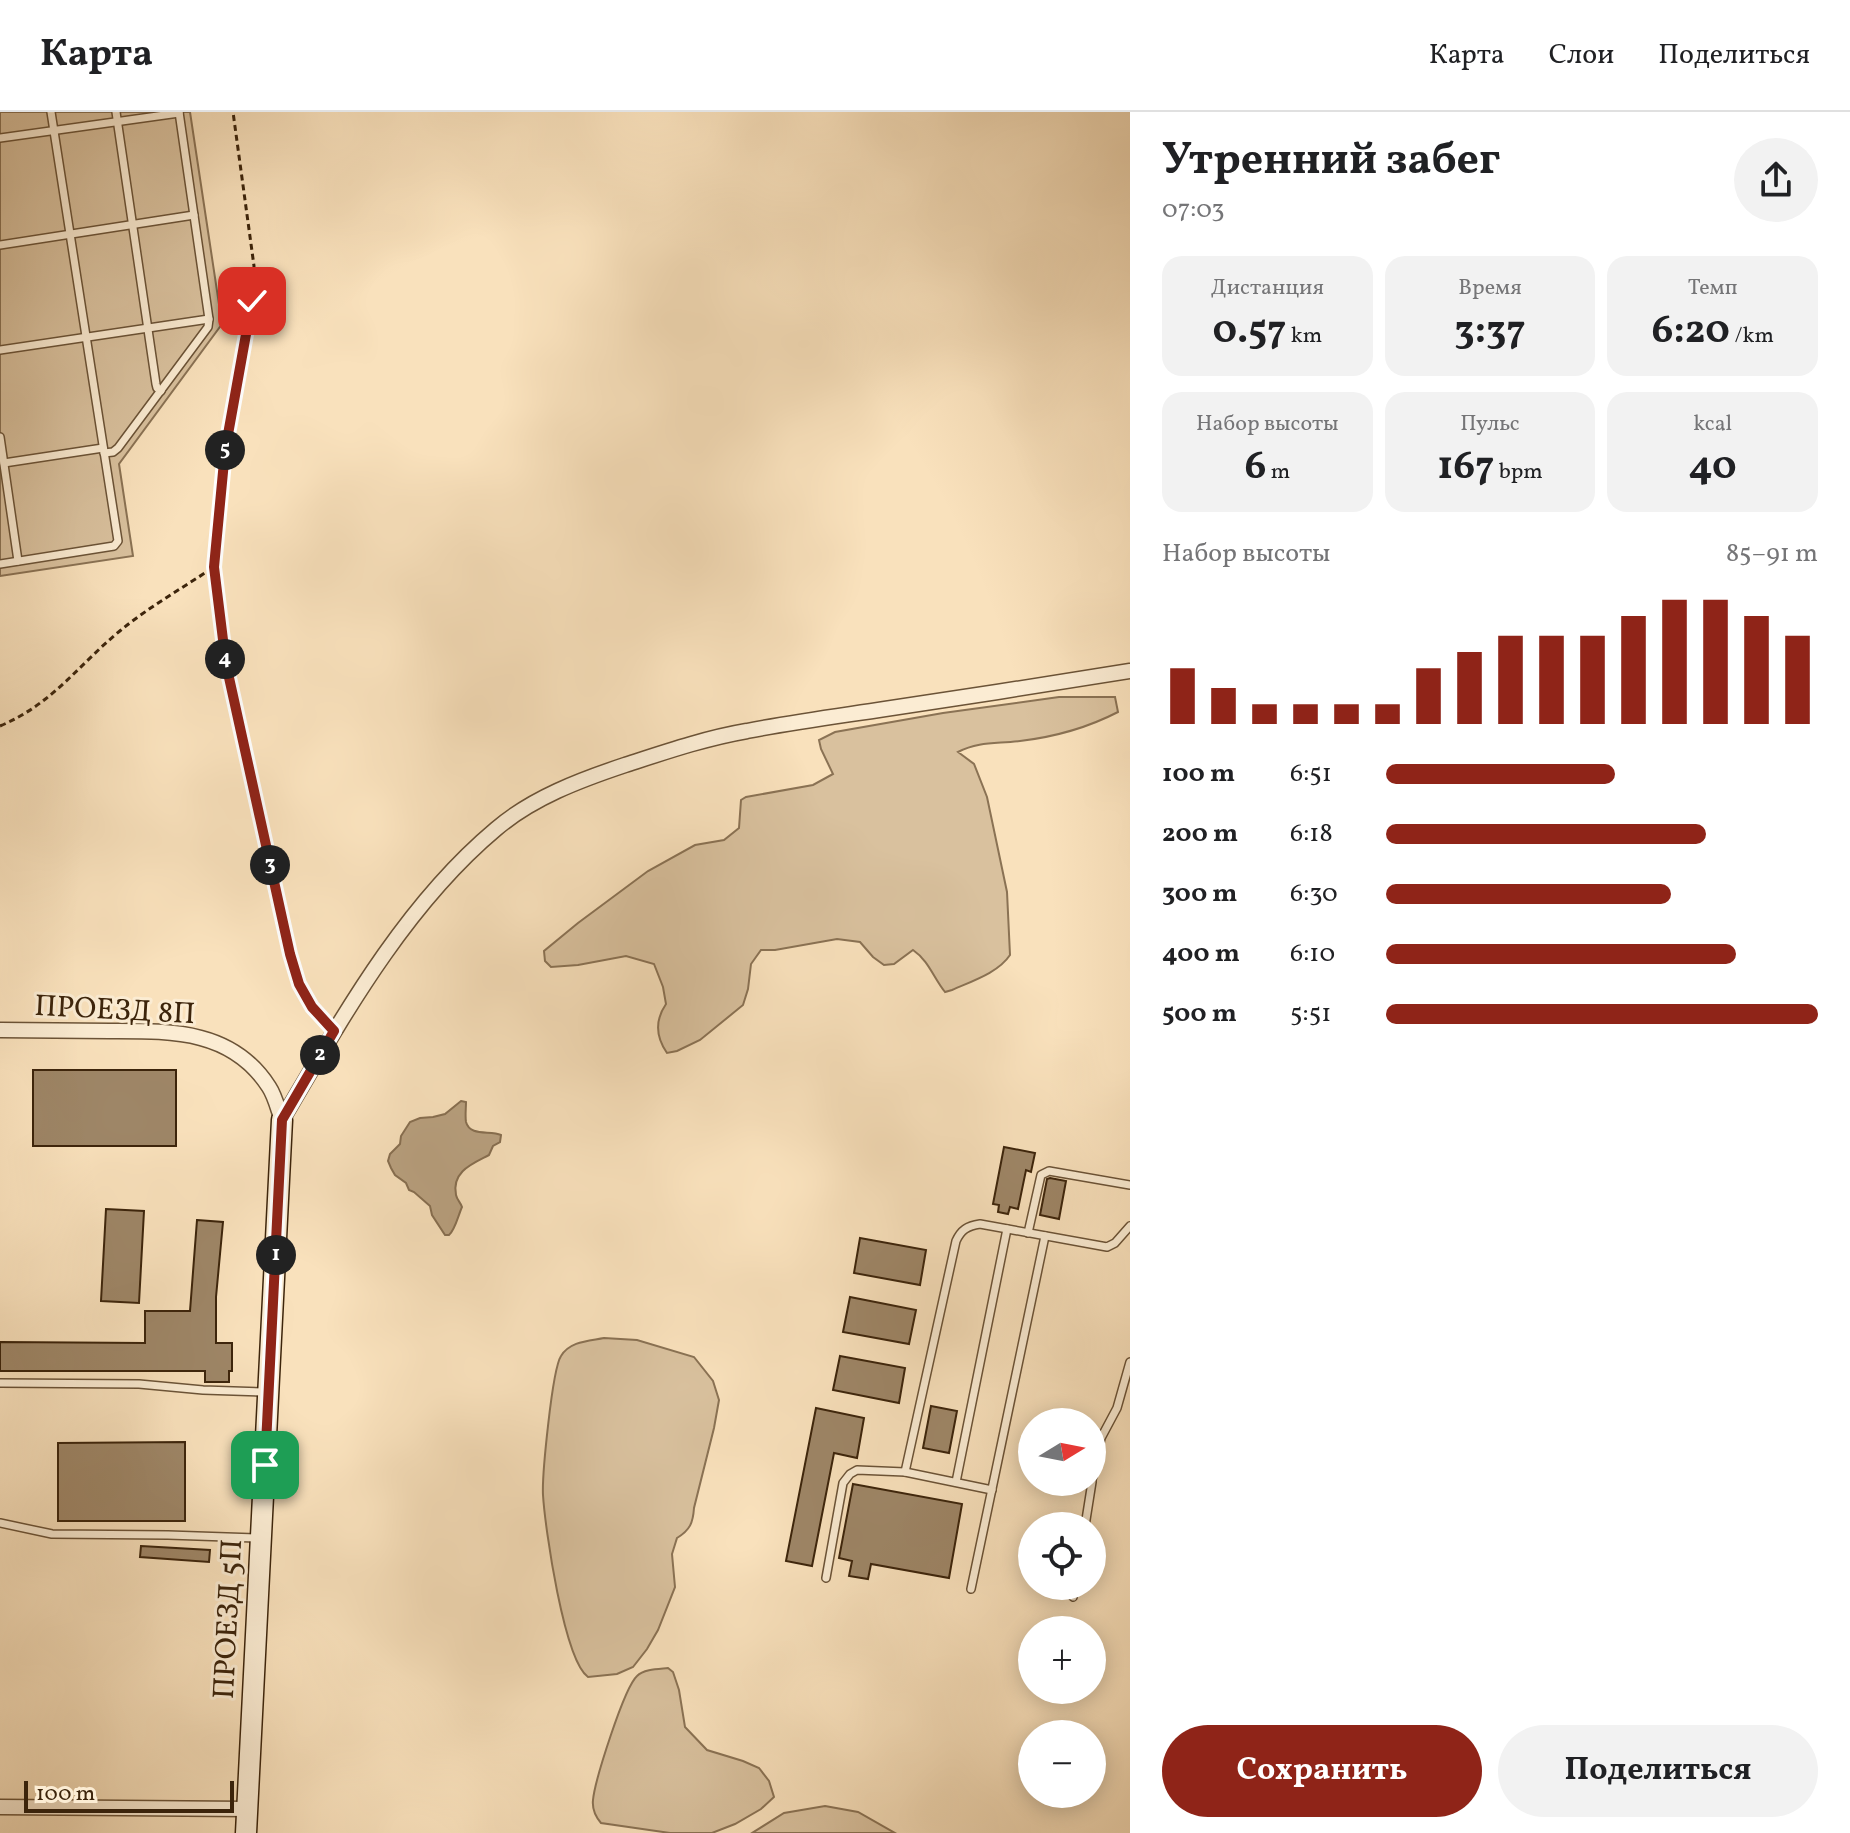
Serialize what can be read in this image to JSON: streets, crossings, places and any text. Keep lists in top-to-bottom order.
{
  "streets": {
    "street": ["ПРОЕЗД 8П", "ПРОЕЗД 5П"]
  },
  "crossings": [
    ["ПРОЕЗД 8П", "ПРОЕЗД 5П"]
  ],
  "scale_bar": "100 m",
  "north": "right",
  "page": {
    "header": "Карта",
    "nav": ["Карта", "Слои", "Поделиться"],
    "heading": ["Утренний забег", "07:03"],
    "stats": [
      ["Дистанция", "0.57 km"],
      ["Время", "3:37"],
      ["Темп", "6:20 /km"],
      ["Набор высоты", "6 m"],
      ["Пульс", "167 bpm"],
      ["kcal", "40"]
    ],
    "pins": [
      "5",
      "4",
      "3",
      "2",
      "1"
    ],
    "chart": ["Набор высоты", "85–91 m"],
    "list": [
      {
        "name": "100 m",
        "note": "6:51"
      },
      {
        "name": "200 m",
        "note": "6:18"
      },
      {
        "name": "300 m",
        "note": "6:30"
      },
      {
        "name": "400 m",
        "note": "6:10"
      },
      {
        "name": "500 m",
        "note": "5:51"
      }
    ],
    "map_buttons": ["+", "−"],
    "buttons": ["Сохранить", "Поделиться"],
    "scale": "100 m"
  }
}
